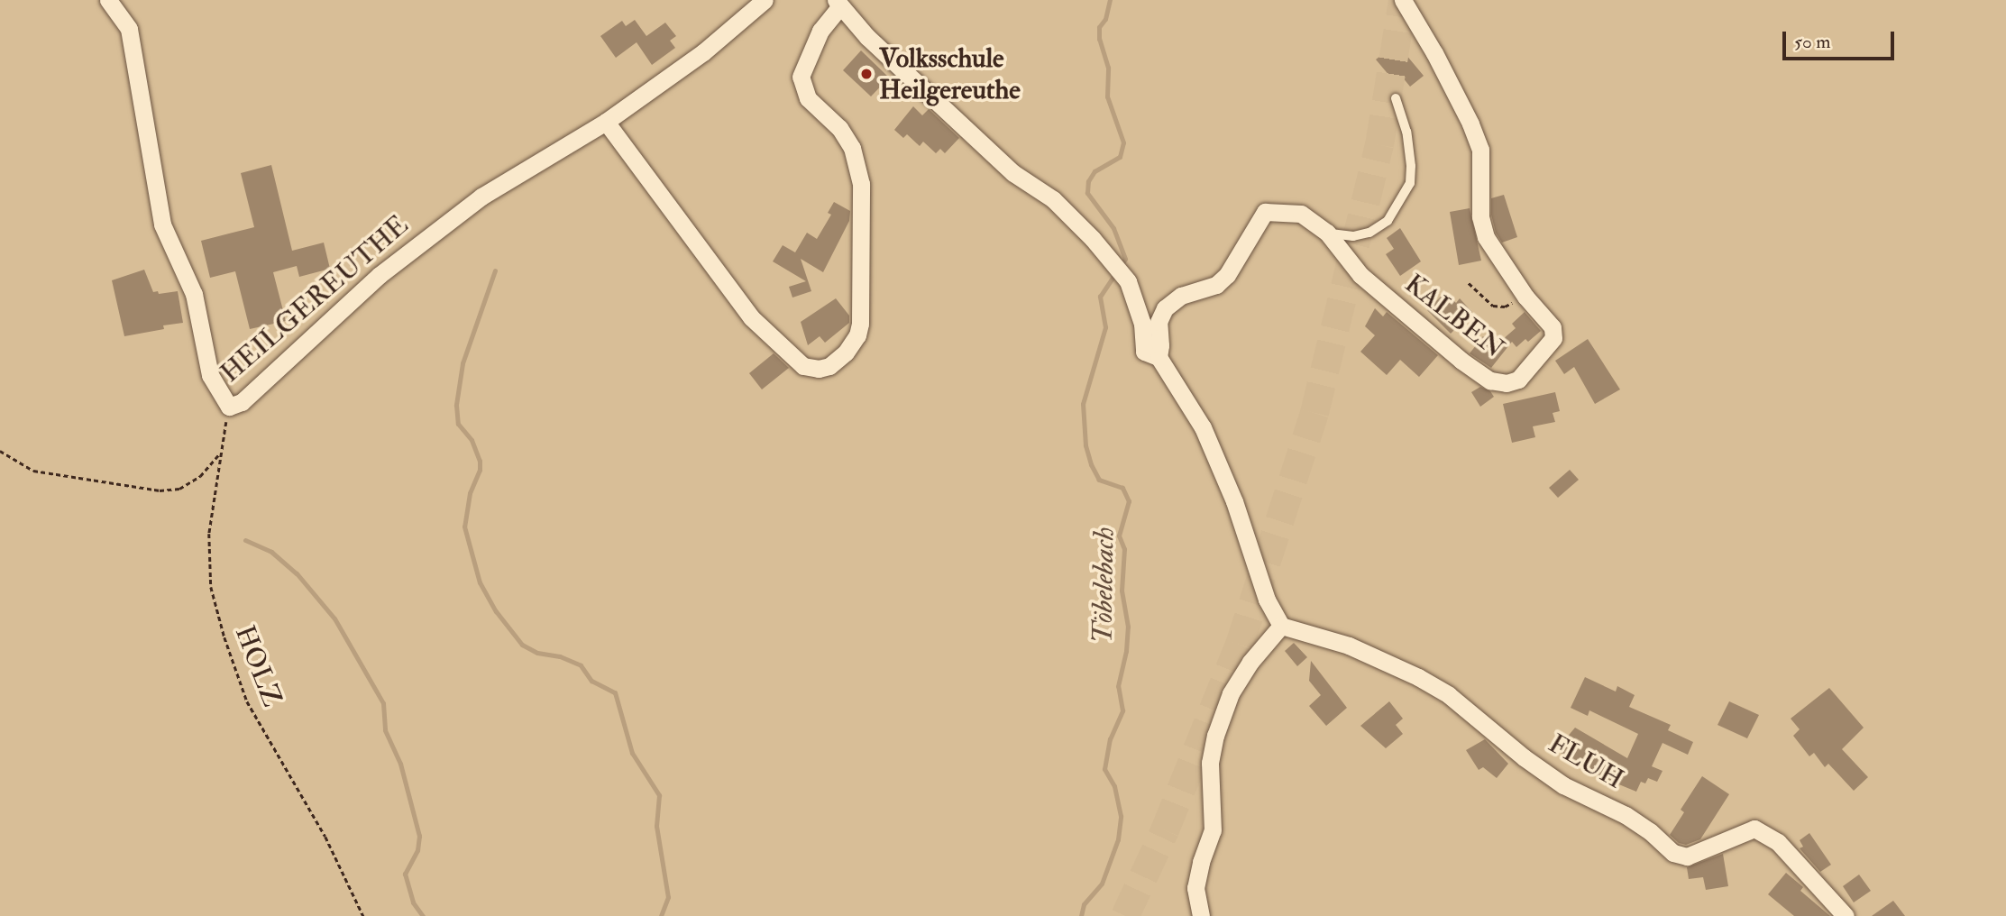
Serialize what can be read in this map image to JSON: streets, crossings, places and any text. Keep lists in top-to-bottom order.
{
  "streets": {
    "street": ["HEILGEREUTHE", "KALBEN", "FLUH"],
    "path": ["HOLZ"]
  },
  "crossings": [
    ["HEILGEREUTHE", "HOLZ"]
  ],
  "water": ["Töbelebach"],
  "places": ["Volksschule Heilgereuthe"],
  "scale_bar": "50 m"
}
